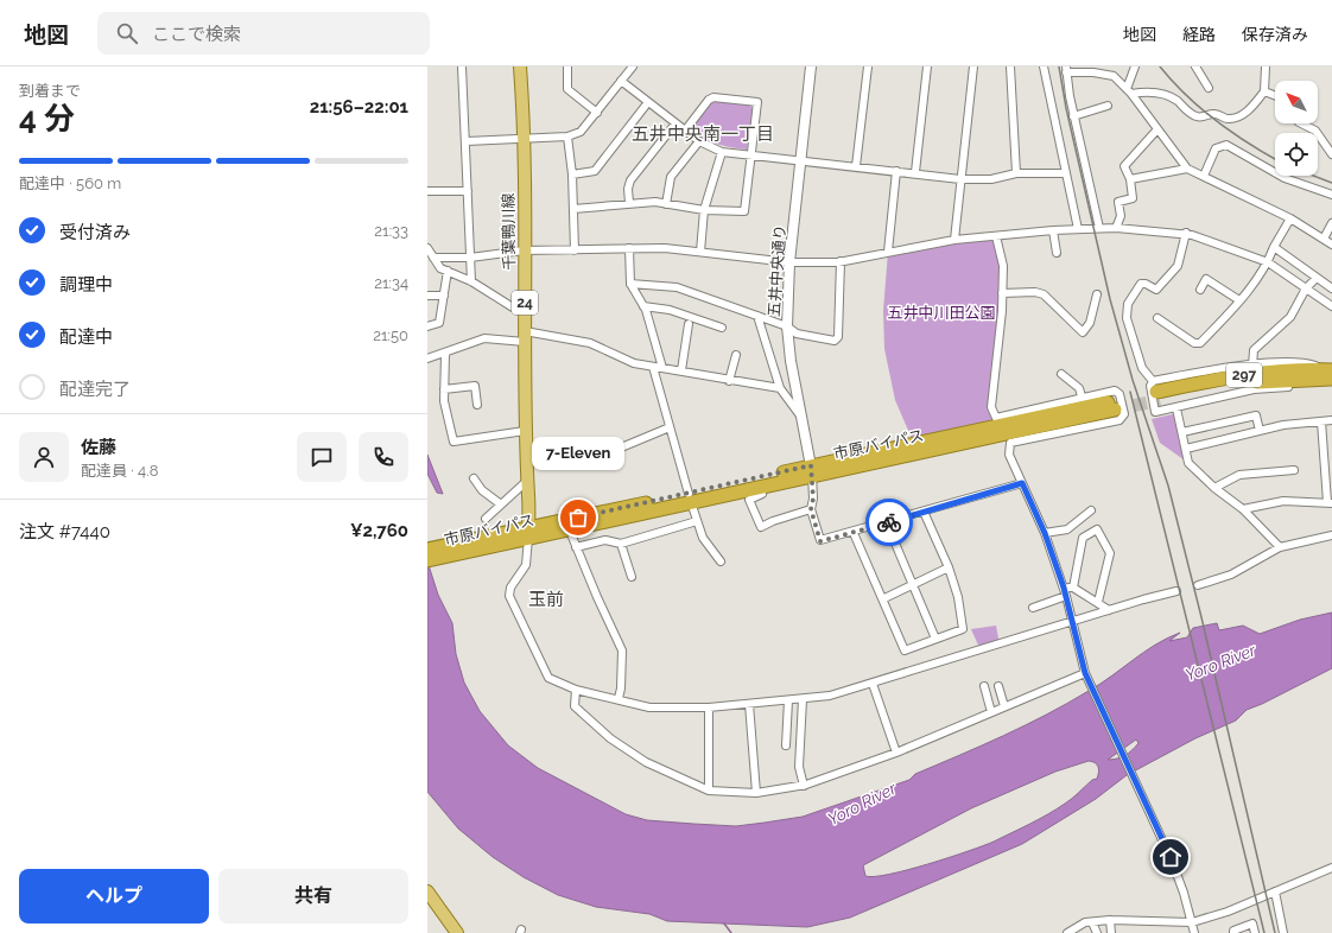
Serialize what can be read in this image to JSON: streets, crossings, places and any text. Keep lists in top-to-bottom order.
{
  "streets": {
    "highway": ["297", "市原バイパス"],
    "main road": ["千葉鴨川線", "24"],
    "street": ["五井中央通り"]
  },
  "crossings": [
    ["千葉鴨川線", "市原バイパス"],
    ["五井中央通り", "市原バイパス"]
  ],
  "districts": ["五井中央南一丁目", "玉前"],
  "water": ["Yoro River"],
  "parks": ["五井中川田公園"],
  "places": ["7-Eleven"],
  "north": "top left",
  "page": {
    "header": "地図",
    "search": "ここで検索",
    "nav": ["地図", "経路", "保存済み"],
    "heading": ["4 分", "到着まで", "21:56–22:01"],
    "panel": [
      "佐藤",
      "配達員 · 4.8",
      "注文 #7440",
      "¥2,760"
    ],
    "bar": "配達中 · 560 m",
    "list": [
      ["受付済み", "21:33"],
      ["調理中", "21:34"],
      ["配達中", "21:50"],
      "配達完了"
    ],
    "bubble": "7-Eleven",
    "buttons": ["ヘルプ", "共有"]
  }
}
